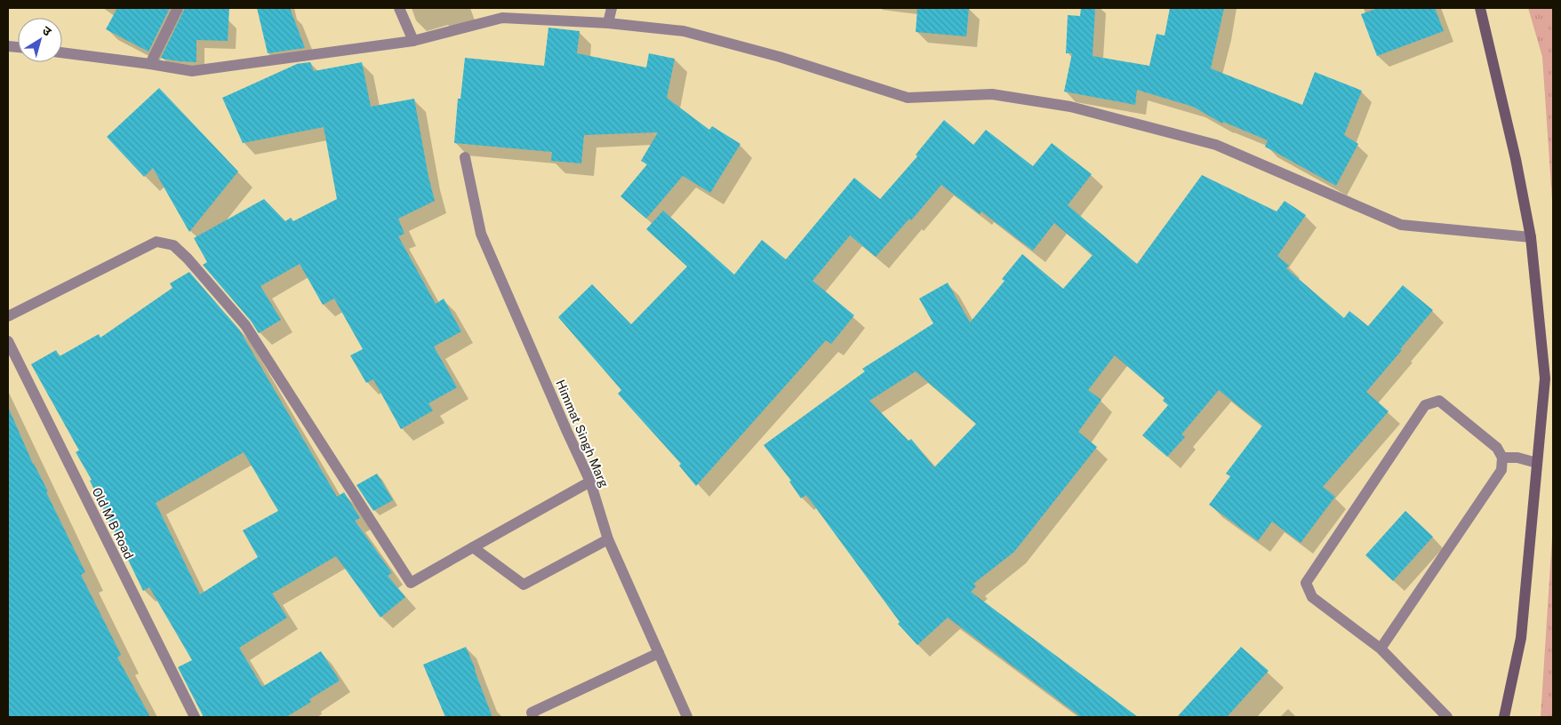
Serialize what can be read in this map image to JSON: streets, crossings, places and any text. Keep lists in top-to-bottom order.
{
  "streets": {
    "street": ["Himmat Singh Marg", "Old M B Road"]
  },
  "north": "top right"
}
